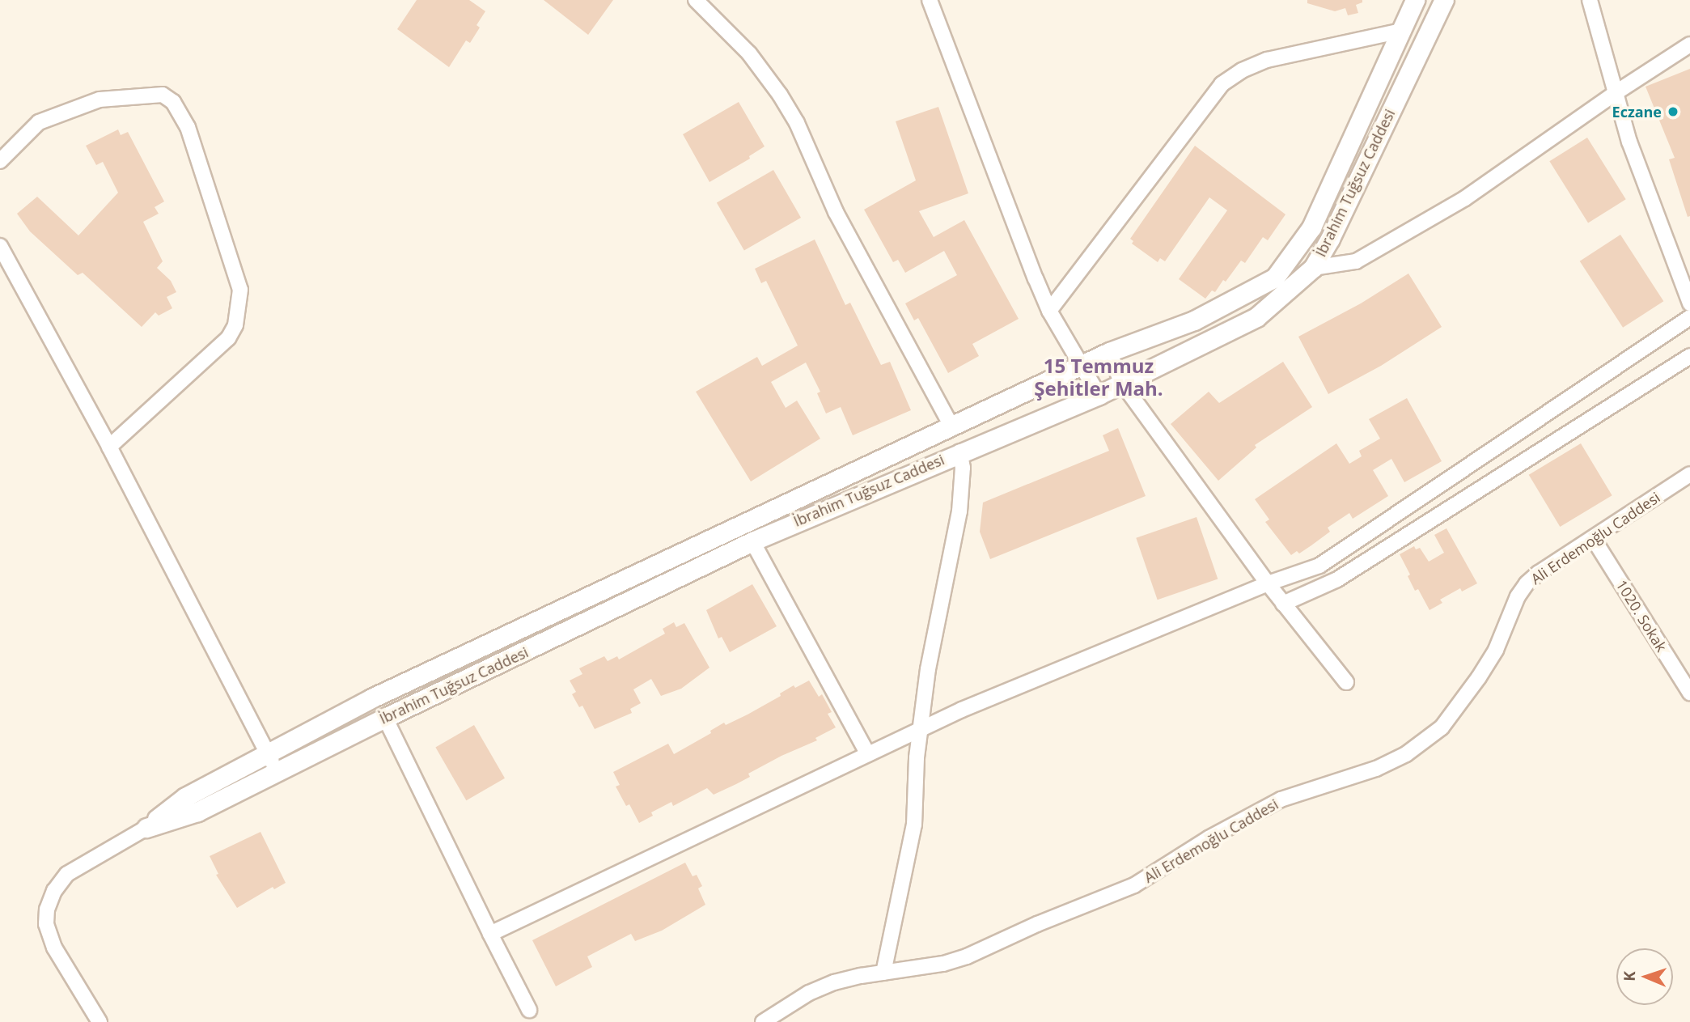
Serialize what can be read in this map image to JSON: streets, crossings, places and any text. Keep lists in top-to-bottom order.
{
  "streets": {
    "street": ["İbrahim Tuğsuz Caddesi", "Ali Erdemoğlu Caddesi", "1020. Sokak"]
  },
  "crossings": [
    ["Ali Erdemoğlu Caddesi", "1020. Sokak"]
  ],
  "districts": ["15 Temmuz Şehitler Mah."],
  "places": ["Eczane"],
  "north": "left"
}
